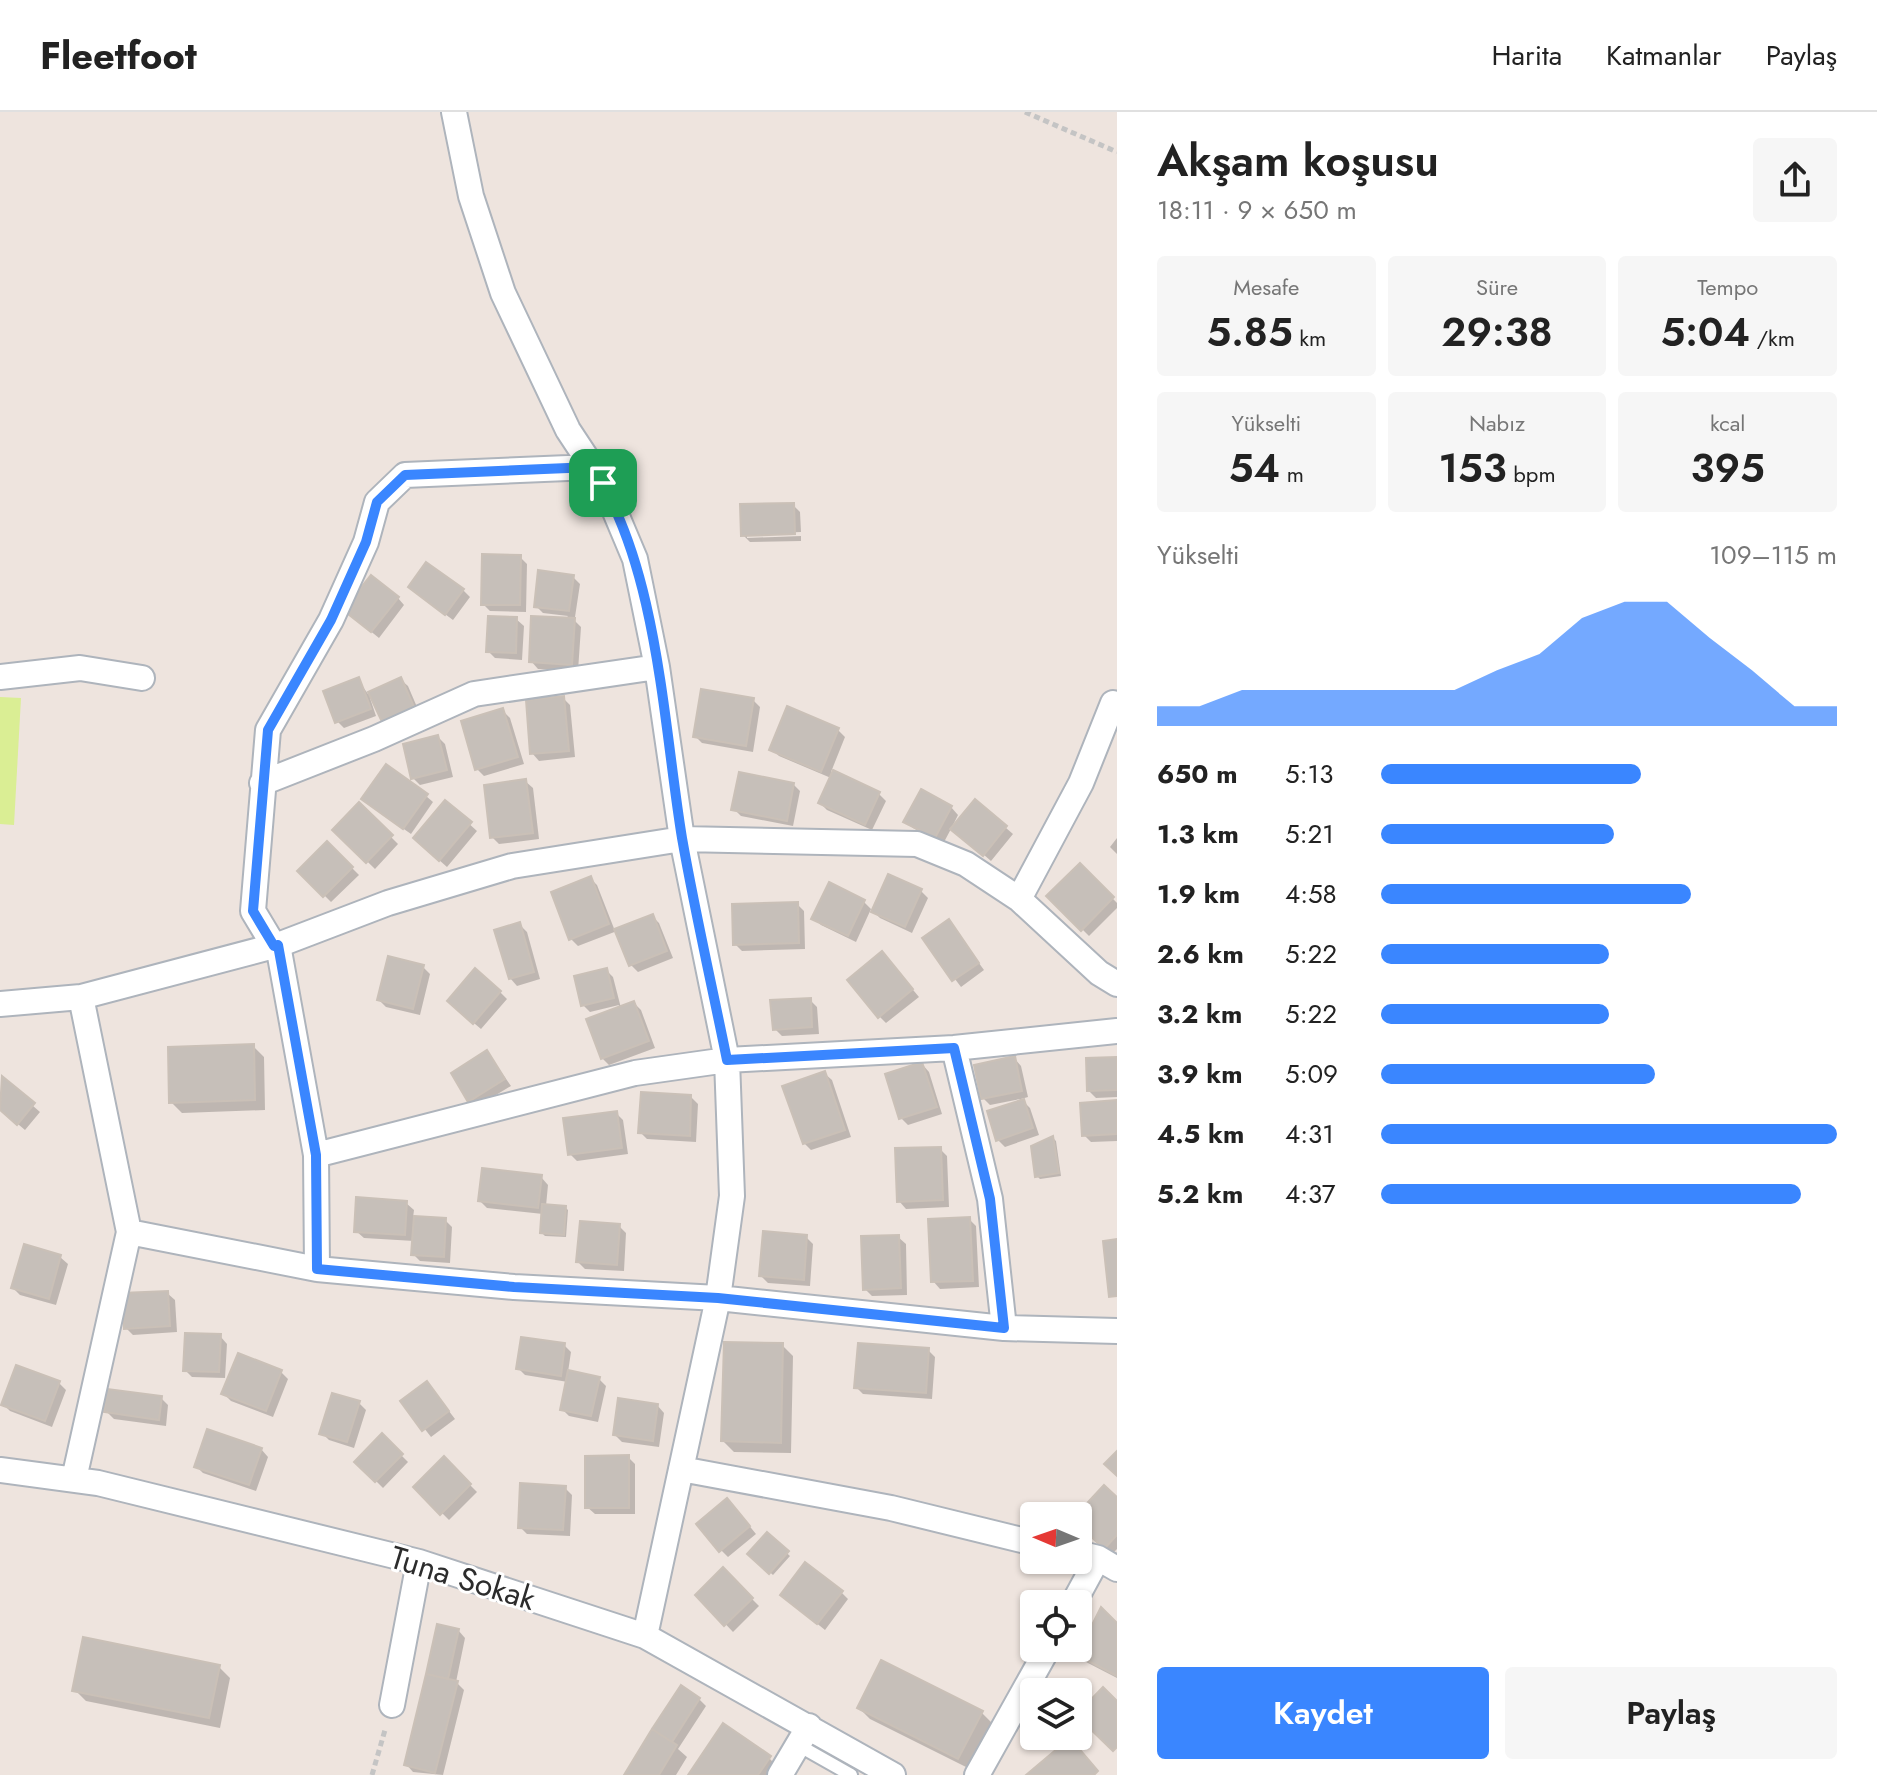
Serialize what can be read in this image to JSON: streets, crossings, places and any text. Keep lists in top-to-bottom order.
{
  "streets": {
    "street": ["Tuna Sokak"]
  },
  "north": "left",
  "page": {
    "header": "Fleetfoot",
    "nav": ["Harita", "Katmanlar", "Paylaş"],
    "heading": ["Akşam koşusu", "18:11 · 9 × 650 m"],
    "stats": [
      ["Mesafe", "5.85 km"],
      ["Süre", "29:38"],
      ["Tempo", "5:04 /km"],
      ["Yükselti", "54 m"],
      ["Nabız", "153 bpm"],
      ["kcal", "395"]
    ],
    "chart": ["Yükselti", "109–115 m"],
    "list": [
      {
        "name": "650 m",
        "note": "5:13"
      },
      {
        "name": "1.3 km",
        "note": "5:21"
      },
      {
        "name": "1.9 km",
        "note": "4:58"
      },
      {
        "name": "2.6 km",
        "note": "5:22"
      },
      {
        "name": "3.2 km",
        "note": "5:22"
      },
      {
        "name": "3.9 km",
        "note": "5:09"
      },
      {
        "name": "4.5 km",
        "note": "4:31"
      },
      {
        "name": "5.2 km",
        "note": "4:37"
      }
    ],
    "buttons": ["Kaydet", "Paylaş"]
  }
}
